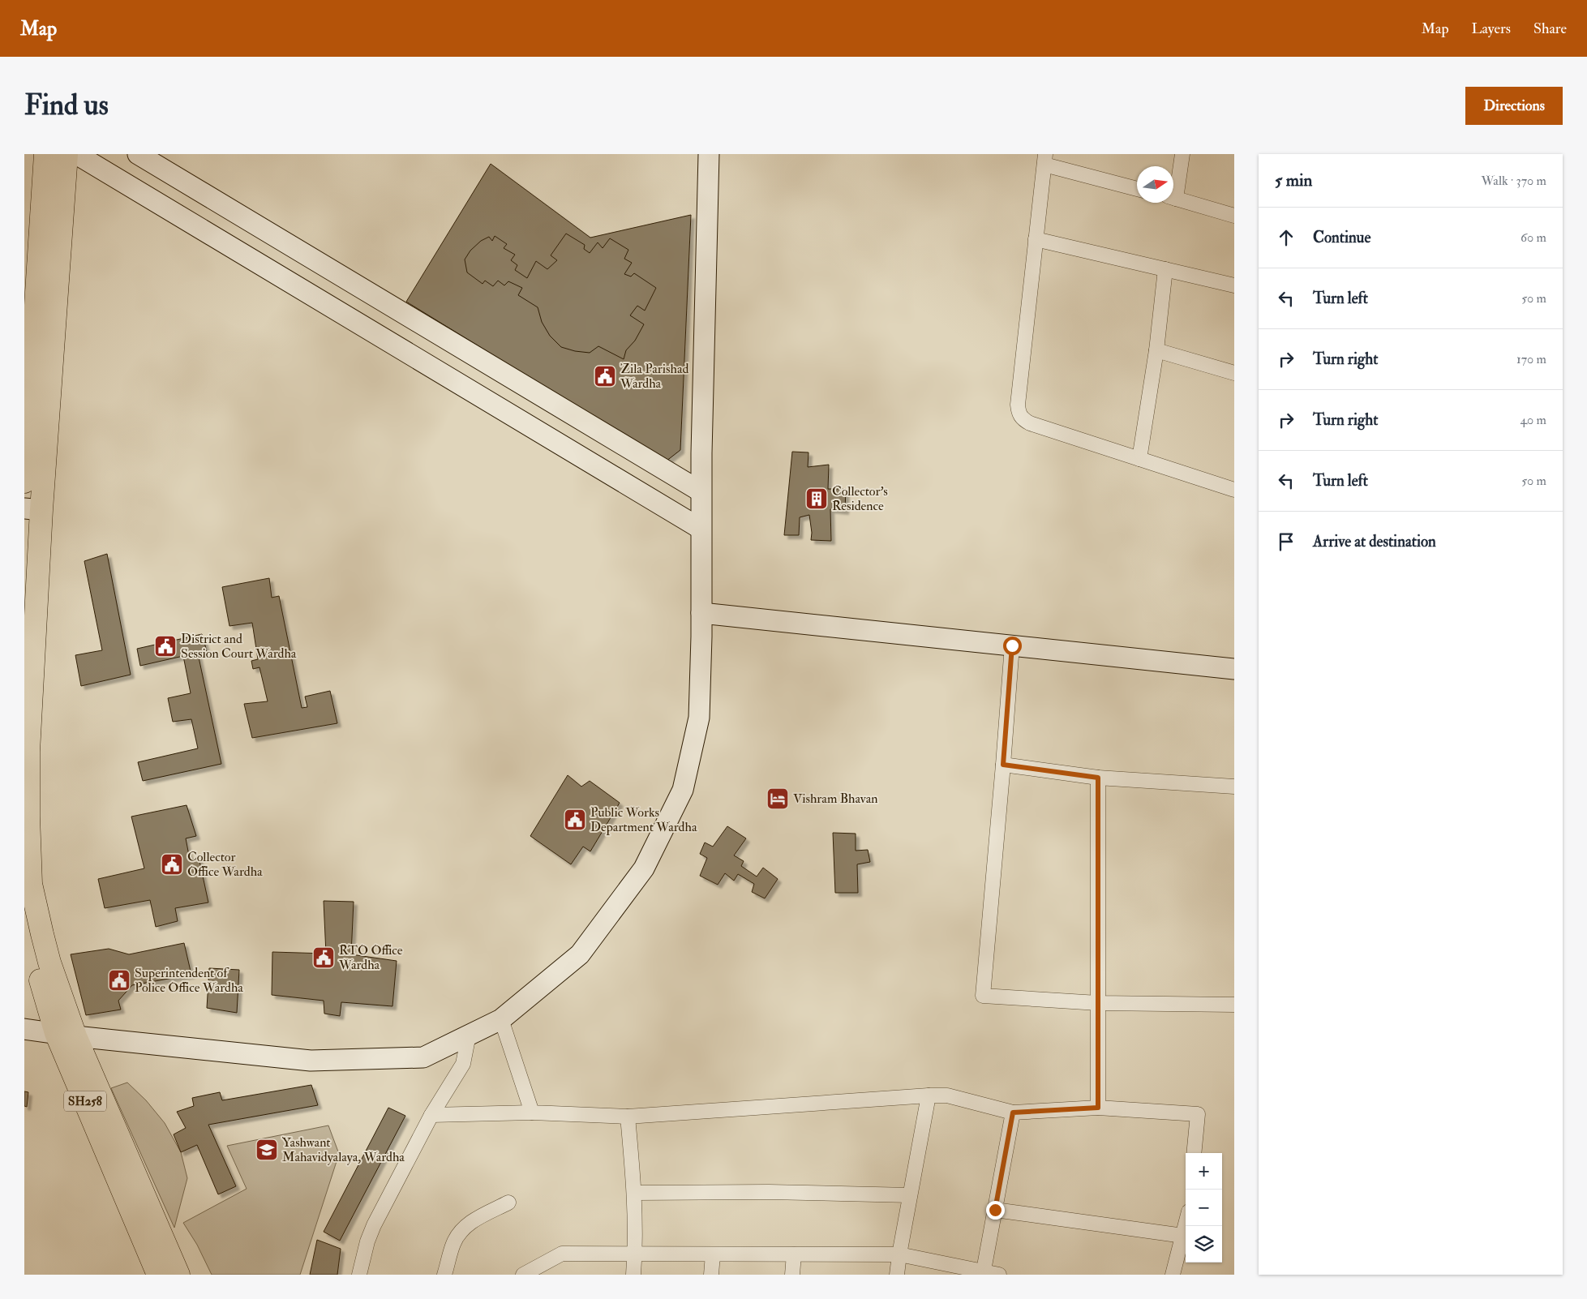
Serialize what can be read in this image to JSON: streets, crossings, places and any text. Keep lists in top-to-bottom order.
{
  "streets": {
    "main road": ["SH258"]
  },
  "places": {
    "public building": [
      "Zila Parishad Wardha",
      "District and Session Court Wardha",
      "Public Works Department Wardha",
      "Collector Office Wardha",
      "RTO Office Wardha",
      "Superintendent of Police Office Wardha"
    ],
    "building": ["Collector's Residence"],
    "hotel": ["Vishram Bhavan"],
    "school or university": ["Yashwant Mahavidyalaya, Wardha"]
  },
  "north": "right",
  "page": {
    "header": "Map",
    "nav": ["Map", "Layers", "Share"],
    "buttons": "Directions",
    "title": "Find us",
    "heading": ["5 min", "Walk · 370 m"],
    "list": [
      ["Continue", "60 m"],
      ["Turn left", "50 m"],
      ["Turn right", "170 m"],
      ["Turn right", "40 m"],
      ["Turn left", "50 m"],
      "Arrive at destination"
    ],
    "map_buttons": ["+", "−"]
  }
}
